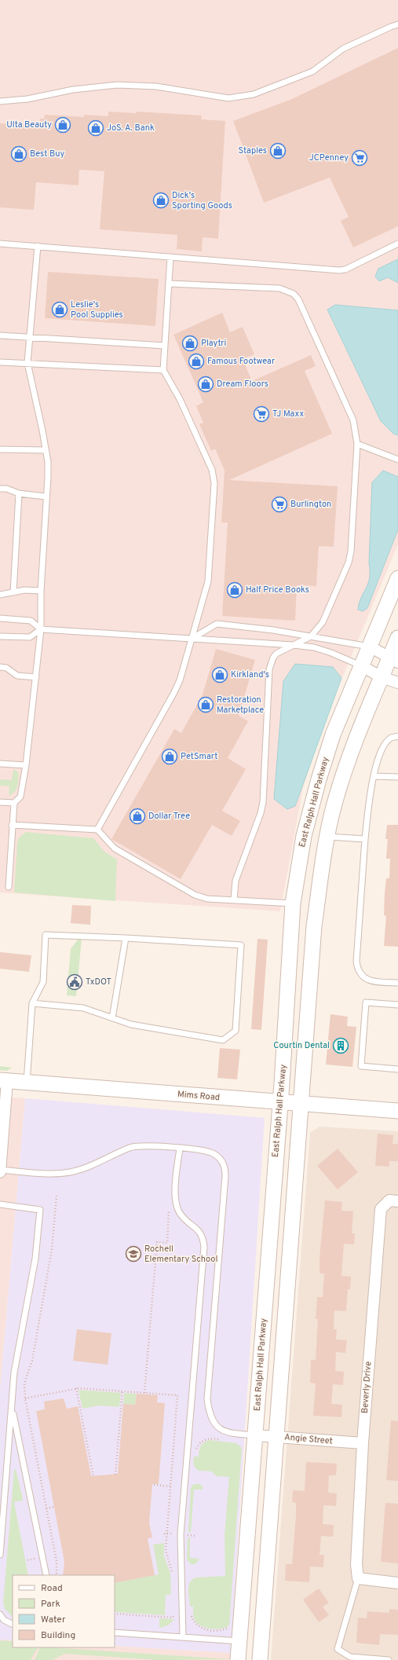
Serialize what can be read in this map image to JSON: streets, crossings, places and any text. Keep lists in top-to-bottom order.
{
  "streets": {
    "main road": ["East Ralph Hall Parkway", "Mims Road"],
    "street": ["Beverly Drive", "Angie Street"]
  },
  "crossings": [
    ["East Ralph Hall Parkway", "Mims Road"],
    ["East Ralph Hall Parkway", "Angie Street"],
    ["Beverly Drive", "Angie Street"]
  ],
  "places": {
    "shop": [
      "Ulta Beauty",
      "JoS. A. Bank",
      "Staples",
      "Best Buy",
      "Dick's Sporting Goods",
      "Leslie's Pool Supplies",
      "Playtri",
      "Famous Footwear",
      "Dream Floors",
      "Half Price Books",
      "Kirkland's",
      "Restoration Marketplace",
      "PetSmart",
      "Dollar Tree"
    ],
    "supermarket": ["JCPenney", "TJ Maxx", "Burlington"],
    "public building": ["TxDOT"],
    "building": ["Courtin Dental"],
    "school or university": ["Rochell Elementary School"]
  },
  "legend": [
    "Road",
    "Park",
    "Water",
    "Building"
  ]
}
